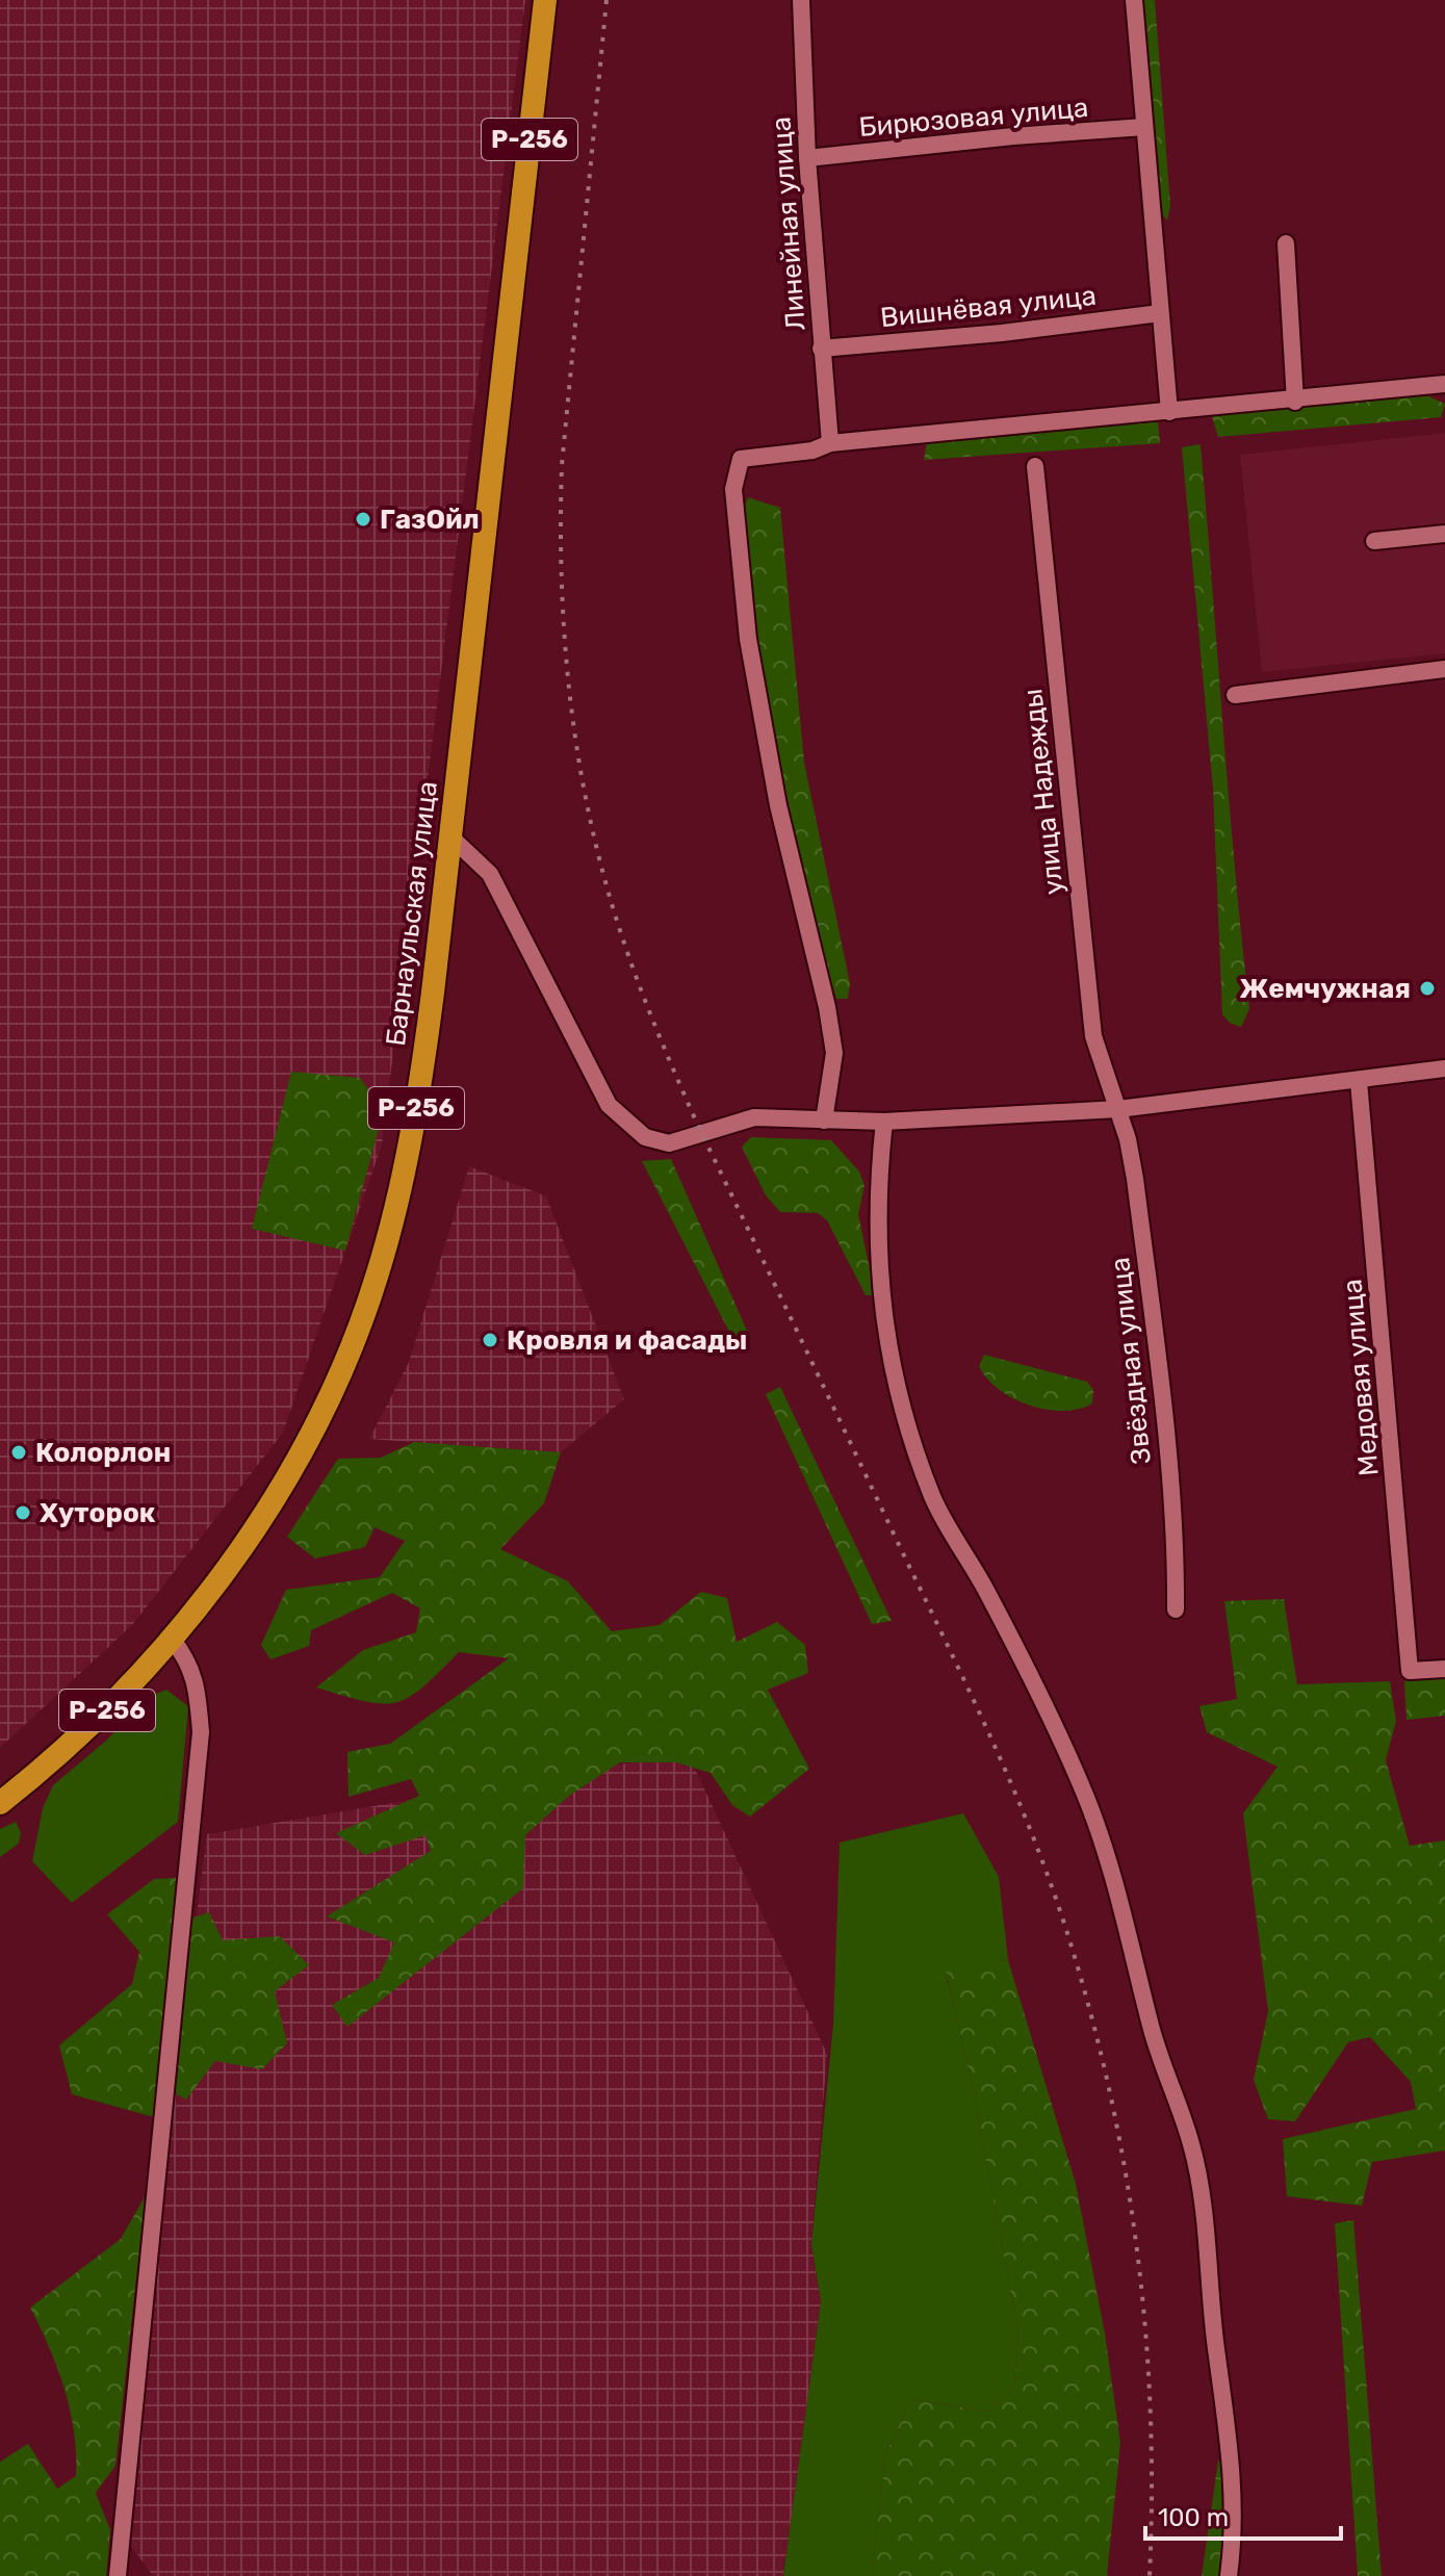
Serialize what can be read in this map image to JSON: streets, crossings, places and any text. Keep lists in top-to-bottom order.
{
  "streets": {
    "highway": ["Р-256", "Барнаульская улица"],
    "street": [
      "Бирюзовая улица",
      "Линейная улица",
      "Вишнёвая улица",
      "улица Надежды",
      "Звёздная улица",
      "Медовая улица"
    ]
  },
  "crossings": [
    ["Бирюзовая улица", "Линейная улица"],
    ["Линейная улица", "Вишнёвая улица"],
    ["улица Надежды", "Звёздная улица"]
  ],
  "places": [
    "ГазОйл",
    "Жемчужная",
    "Кровля и фасады",
    "Колорлон",
    "Хуторок"
  ],
  "scale_bar": "100 m"
}
